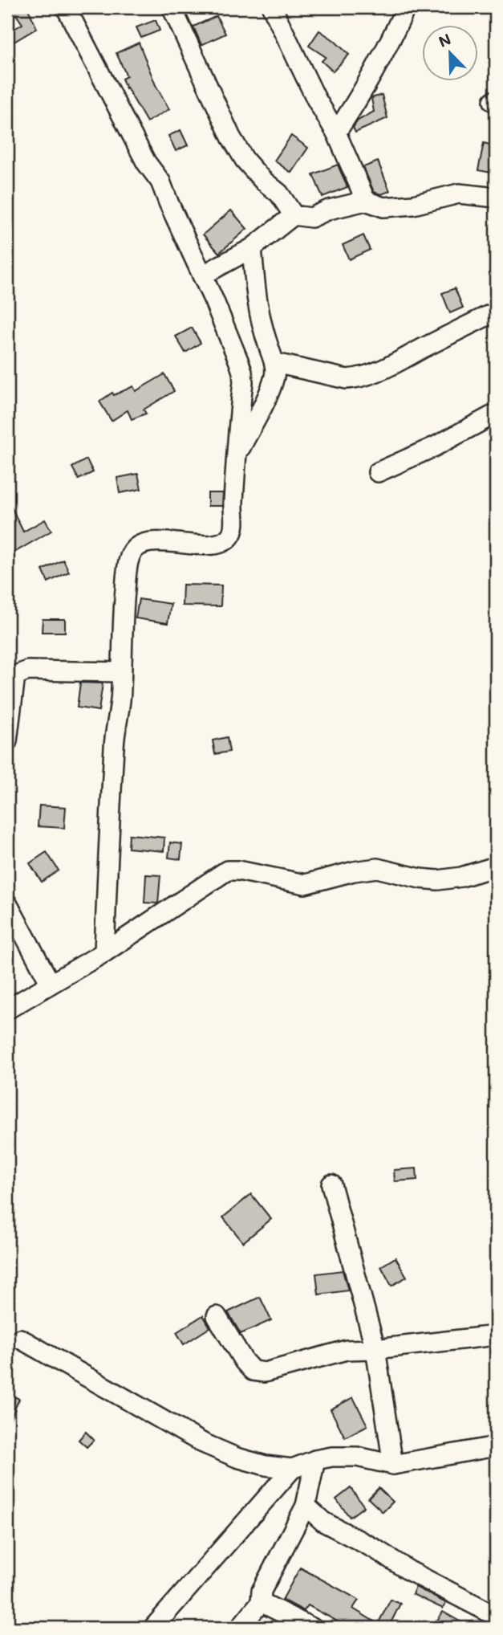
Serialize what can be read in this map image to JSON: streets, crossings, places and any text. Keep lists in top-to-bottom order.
{
  "north": "top left"
}
